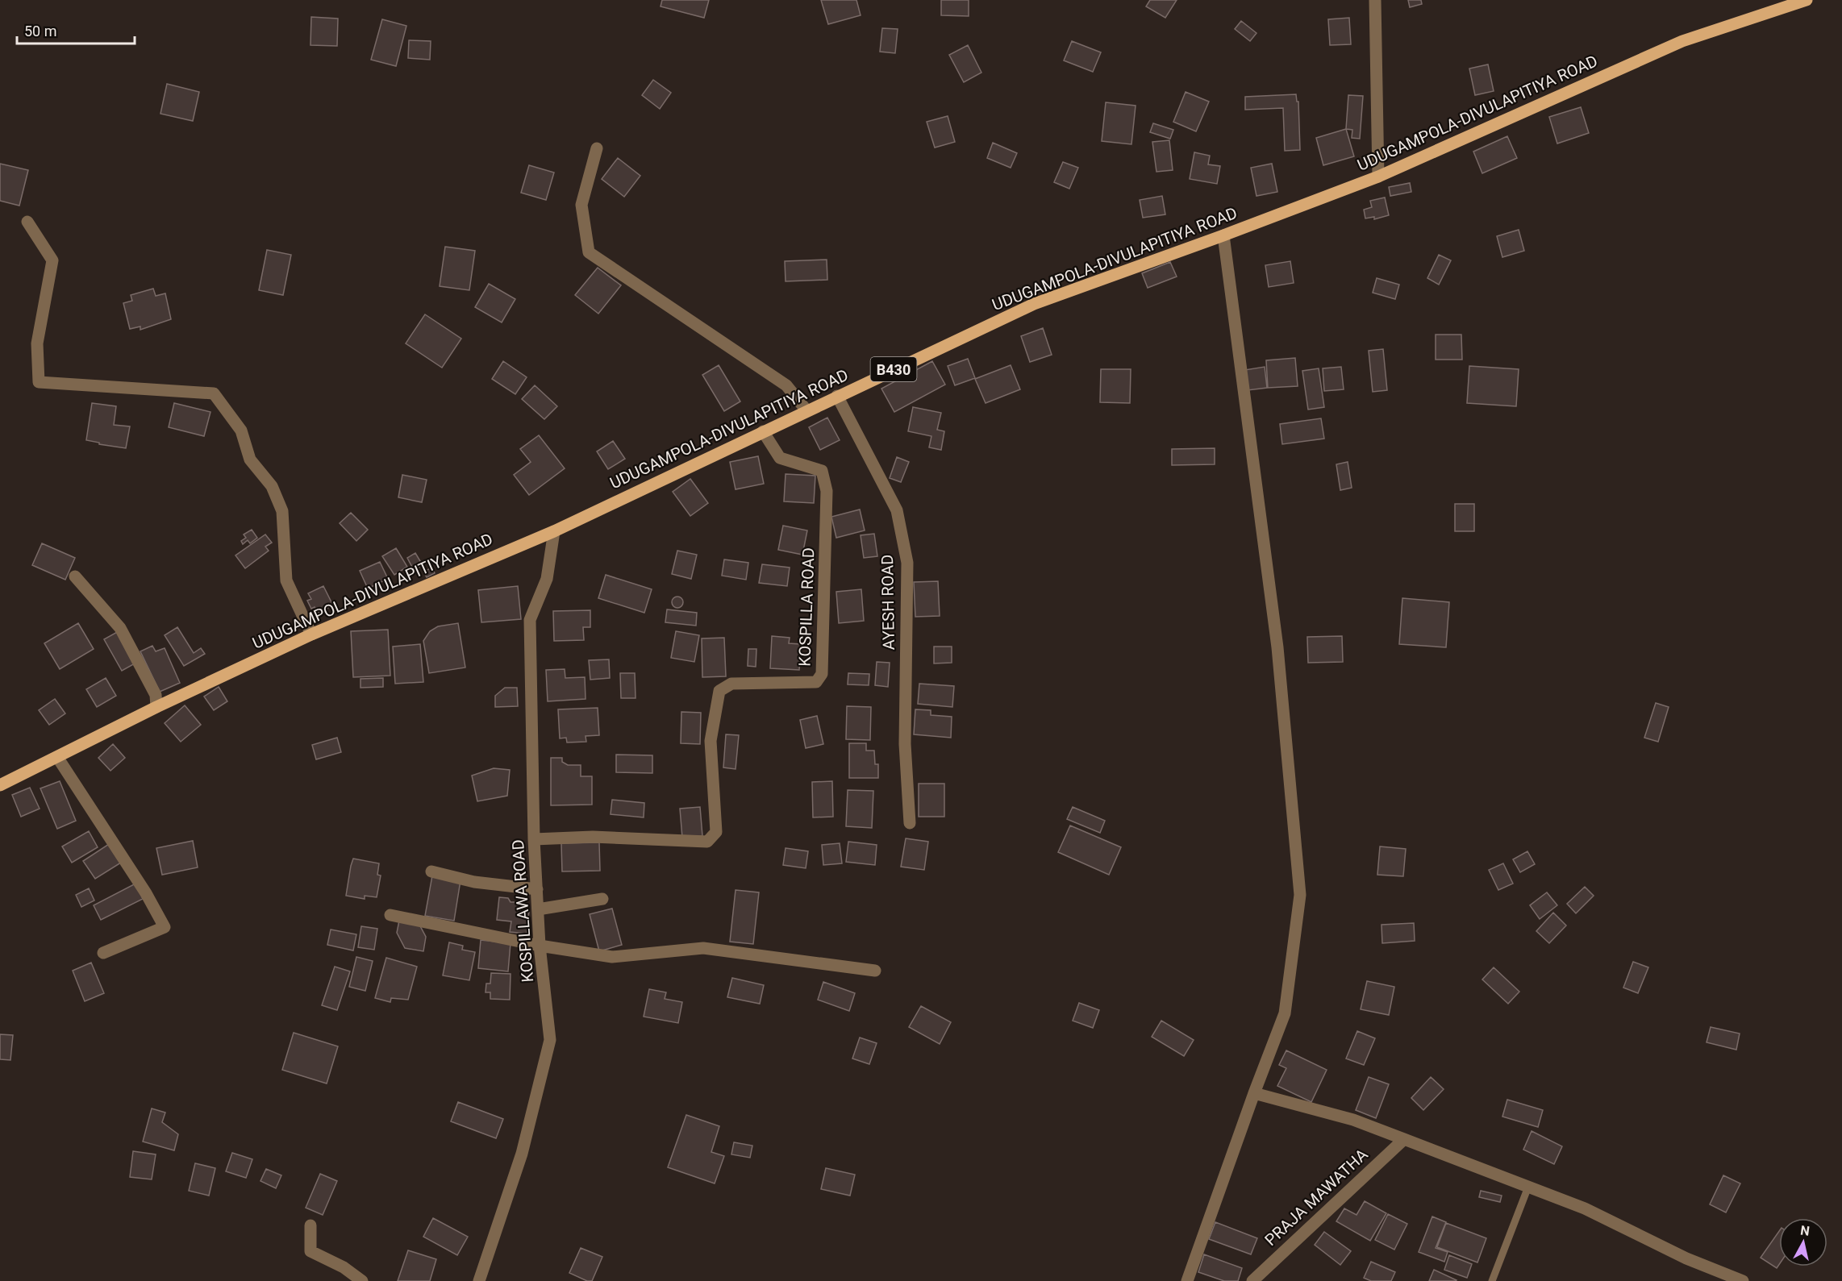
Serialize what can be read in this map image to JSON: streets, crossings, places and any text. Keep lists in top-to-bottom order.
{
  "streets": {
    "main road": ["UDUGAMPOLA-DIVULAPITIYA ROAD", "B430"],
    "street": [
      "AYESH ROAD",
      "KOSPILLA ROAD",
      "KOSPILLAWA ROAD",
      "PRAJA MAWATHA"
    ]
  },
  "crossings": [
    ["UDUGAMPOLA-DIVULAPITIYA ROAD", "AYESH ROAD"],
    ["UDUGAMPOLA-DIVULAPITIYA ROAD", "KOSPILLA ROAD"],
    ["UDUGAMPOLA-DIVULAPITIYA ROAD", "KOSPILLAWA ROAD"],
    ["KOSPILLA ROAD", "KOSPILLAWA ROAD"]
  ],
  "scale_bar": "50 m",
  "north": "top"
}
